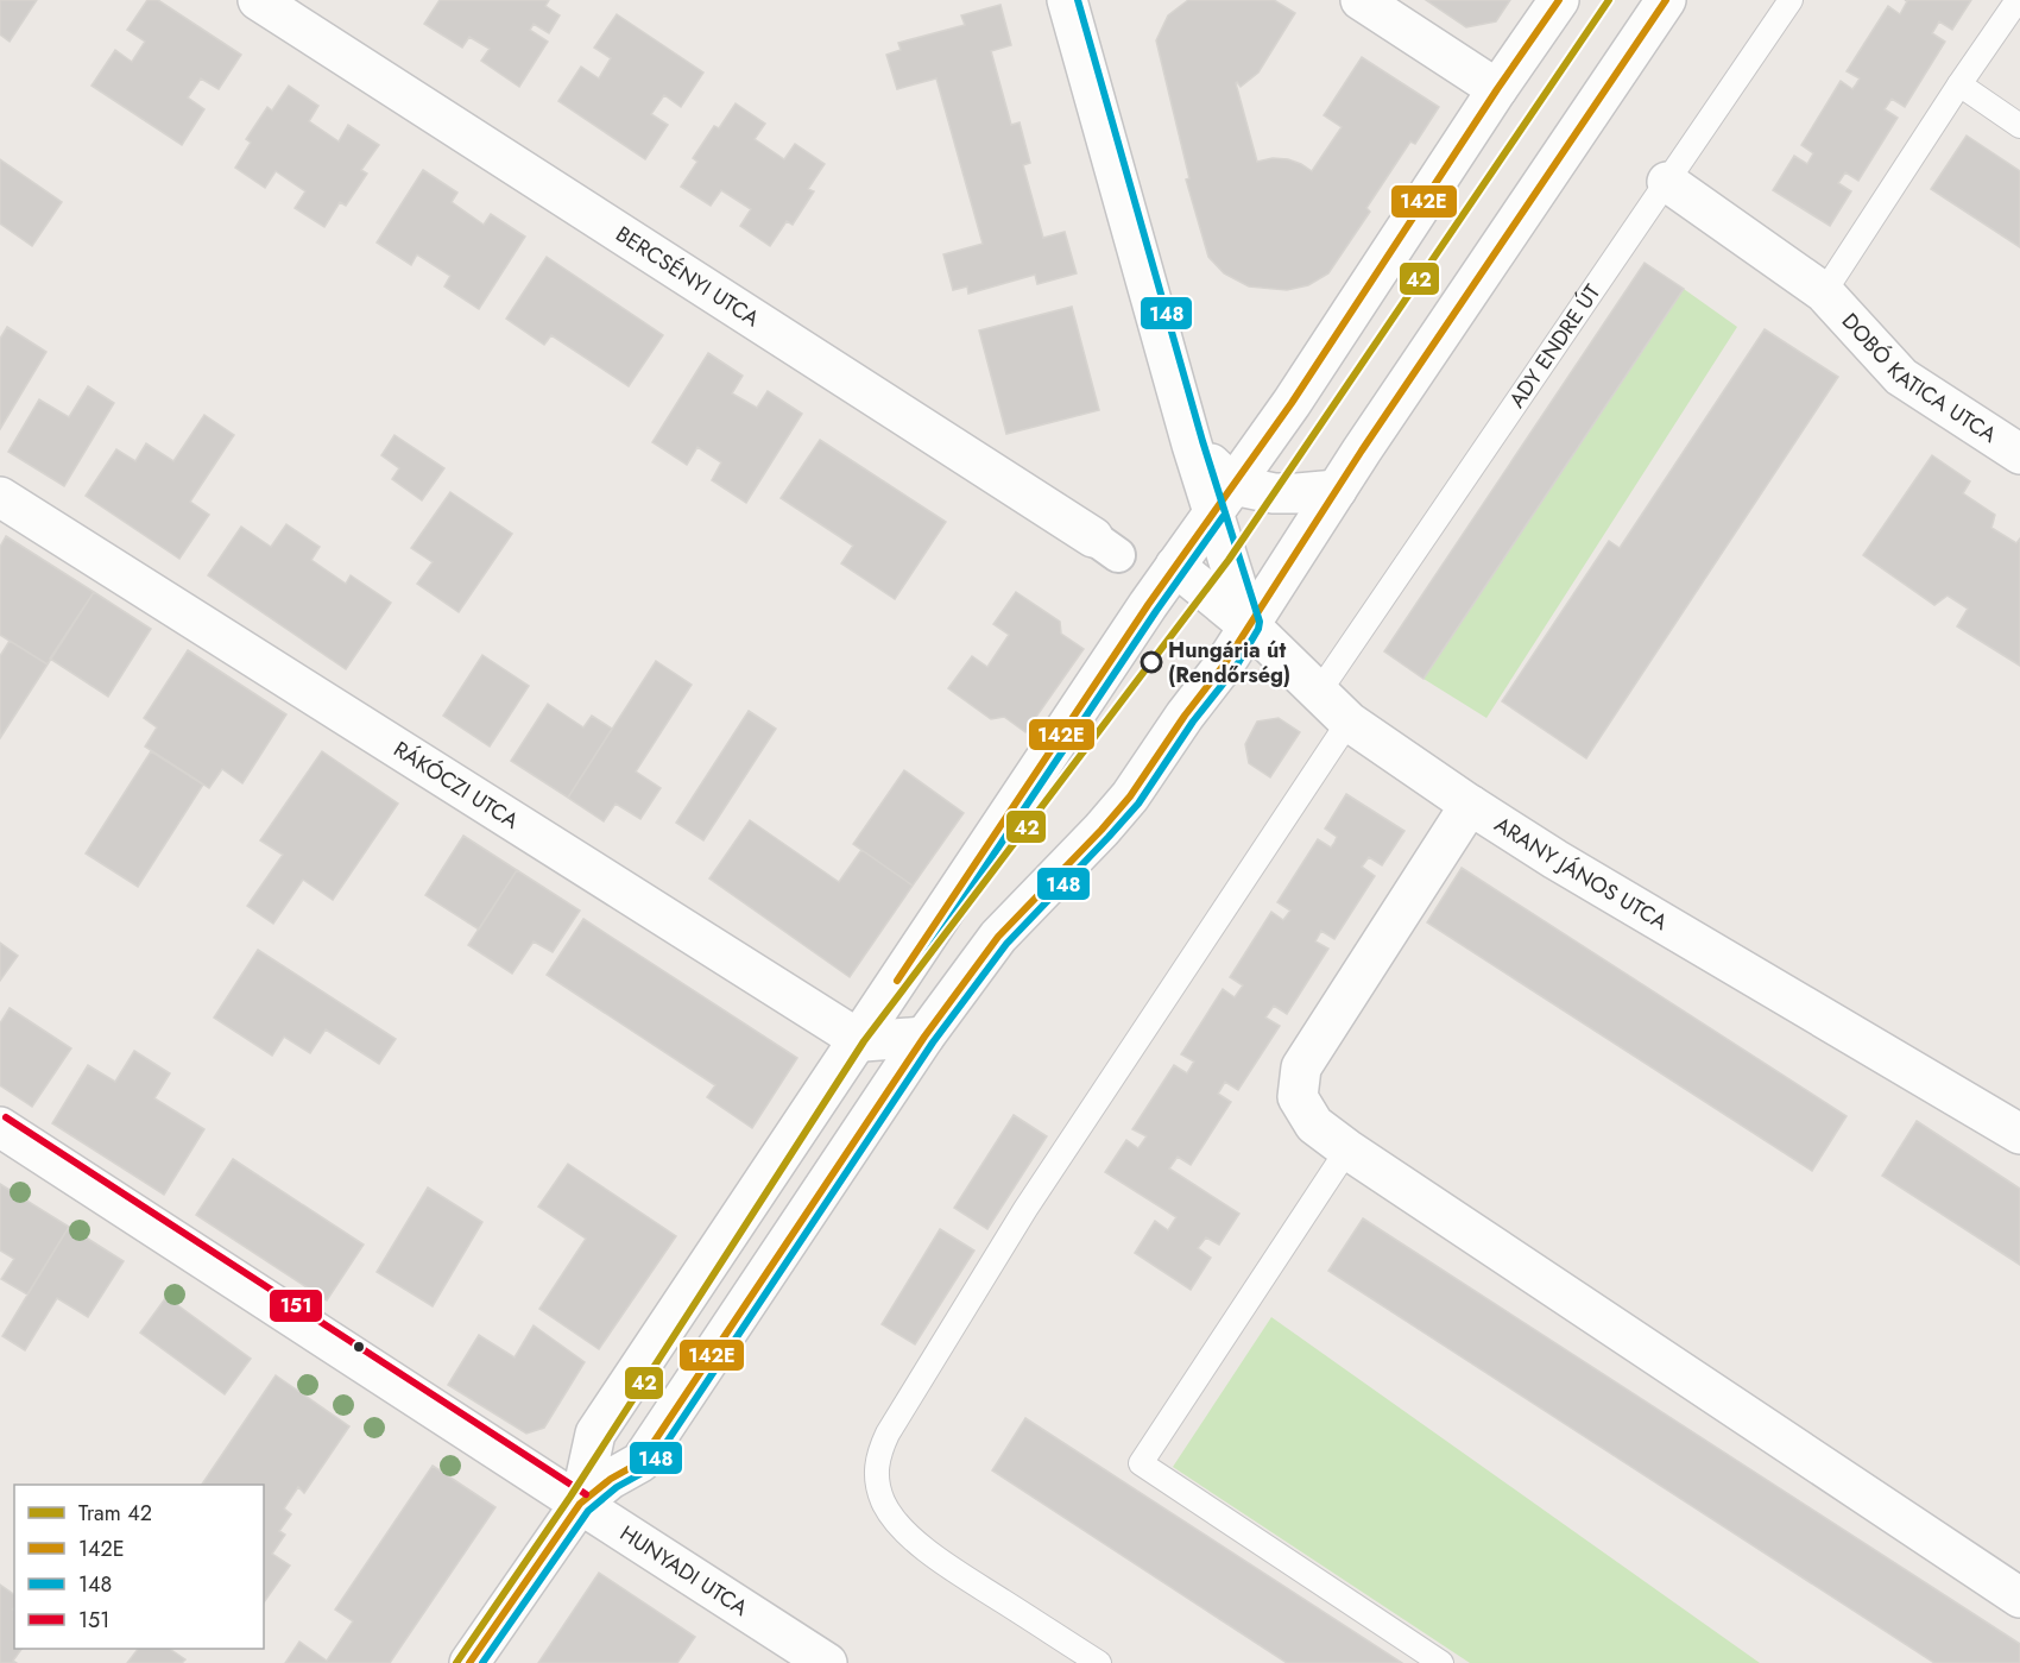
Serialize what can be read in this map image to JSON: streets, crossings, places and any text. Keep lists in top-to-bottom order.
{
  "streets": {
    "street": [
      "BERCSÉNYI UTCA",
      "DOBÓ KATICA UTCA",
      "RÁKÓCZI UTCA",
      "ARANY JÁNOS UTCA",
      "HUNYADI UTCA"
    ],
    "lane": ["ADY ENDRE ÚT"]
  },
  "crossings": [
    ["ADY ENDRE ÚT", "DOBÓ KATICA UTCA"],
    ["ADY ENDRE ÚT", "ARANY JÁNOS UTCA"]
  ],
  "places": ["Hungária út (Rendőrség)"],
  "lines": [
    "tram line 42",
    "transit line 142E",
    "transit line 148",
    "transit line 151"
  ],
  "legend": [
    "Tram 42",
    "142E",
    "148",
    "151"
  ]
}
